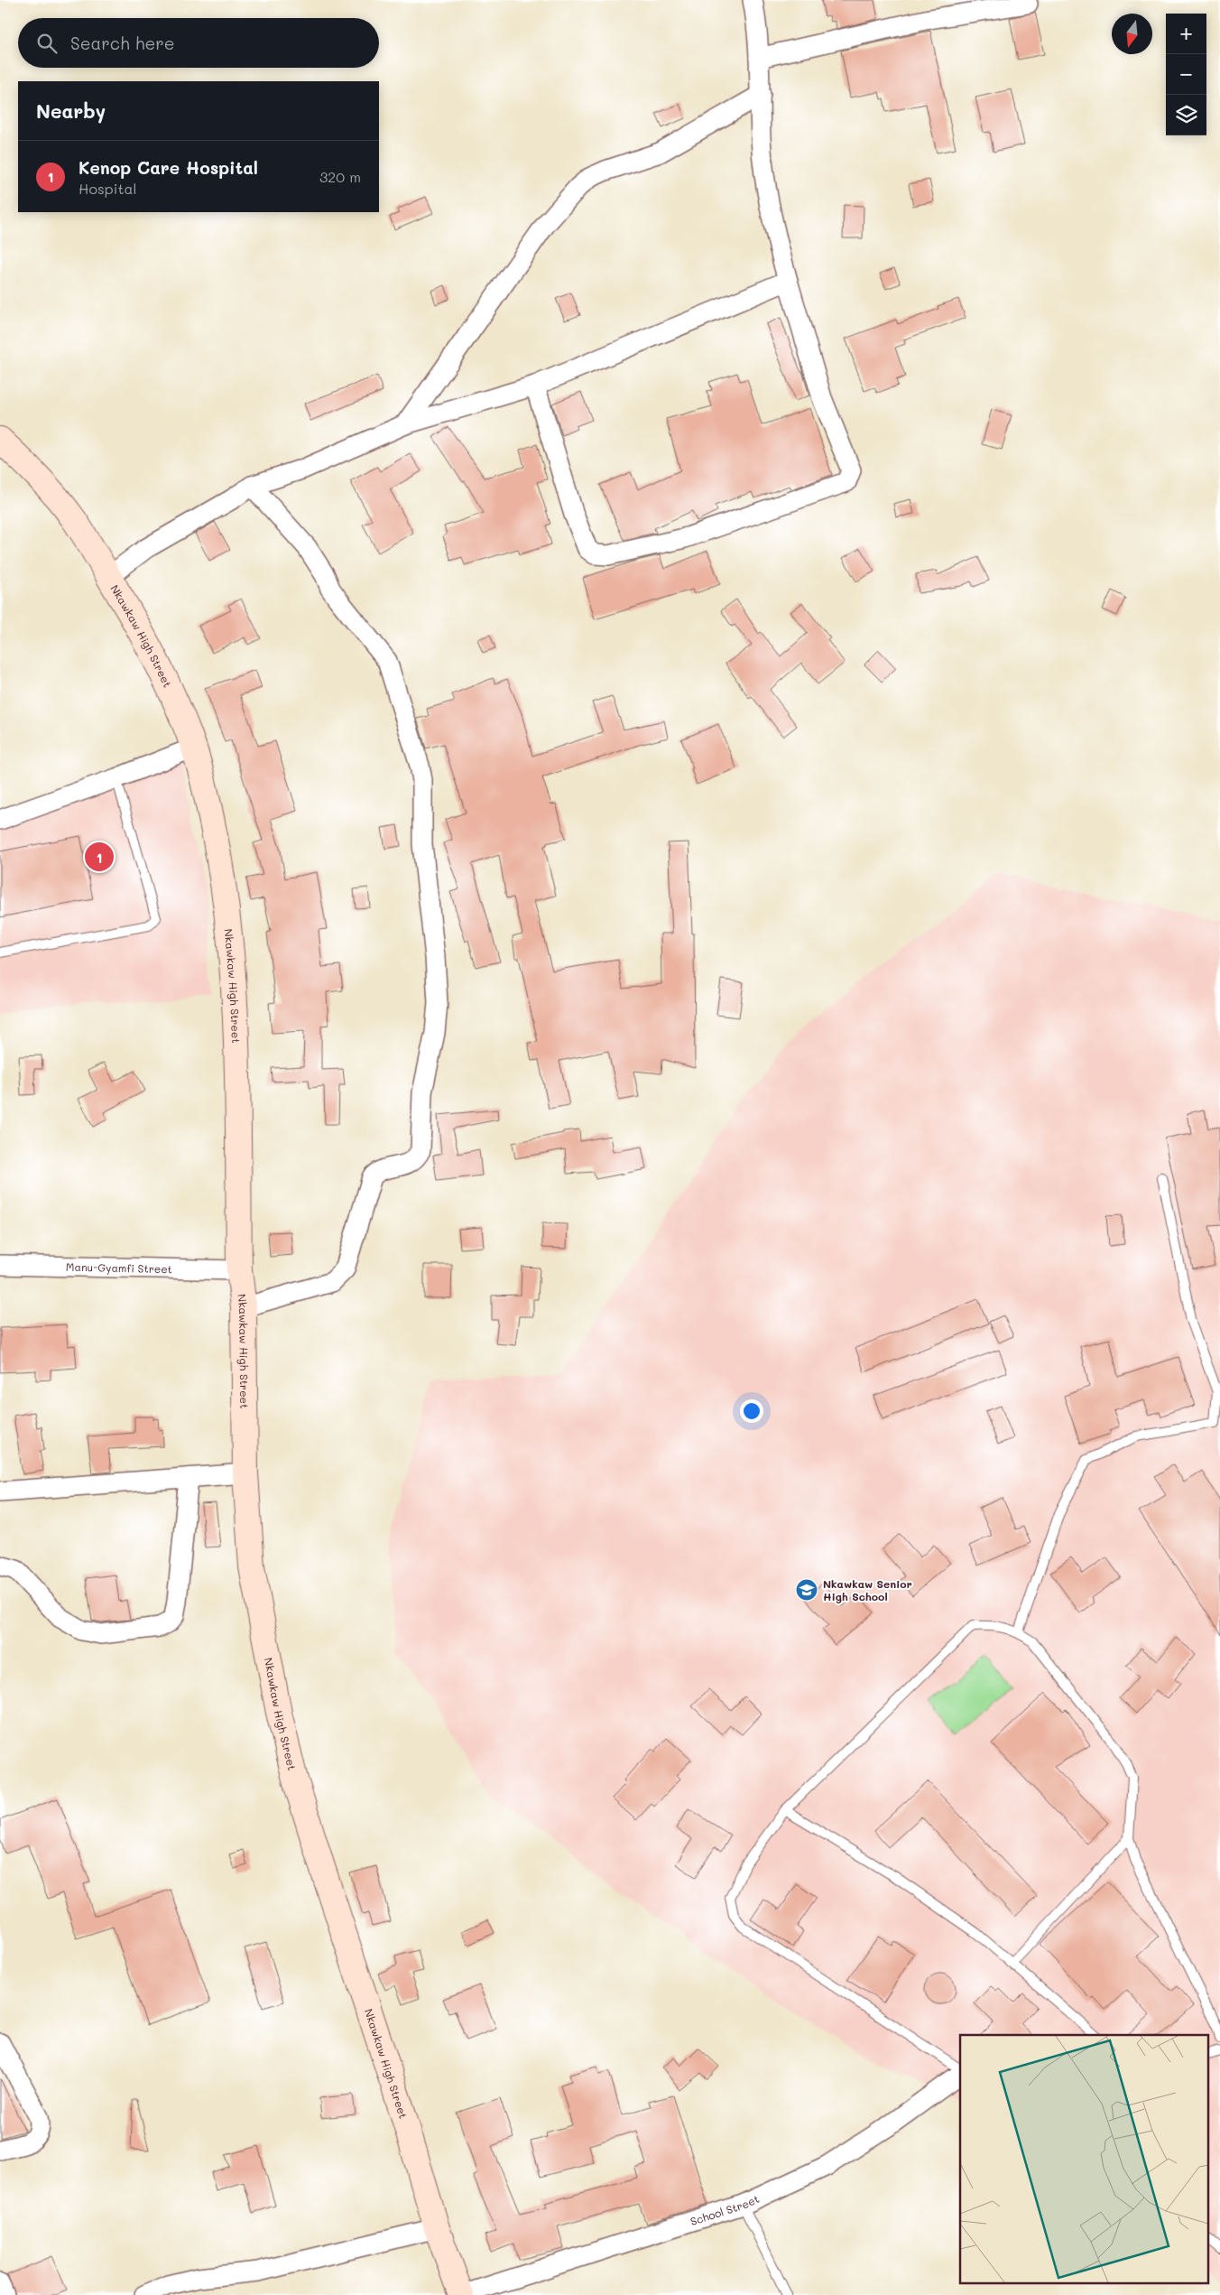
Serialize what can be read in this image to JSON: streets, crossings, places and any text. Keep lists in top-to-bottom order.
{
  "streets": {
    "main road": ["Nkawkaw High Street"],
    "street": ["Manu-Gyamfi Street", "School Street"]
  },
  "crossings": [
    ["Nkawkaw High Street", "Manu-Gyamfi Street"],
    ["Nkawkaw High Street", "School Street"]
  ],
  "places": {
    "school or university": ["Nkawkaw Senior High School"]
  },
  "north": "bottom",
  "page": {
    "map_buttons": ["+", "−"],
    "search": "Search here",
    "heading": "Nearby",
    "list": [
      {
        "mark": "1",
        "name": "Kenop Care Hospital",
        "note": "Hospital",
        "value": "320 m"
      }
    ],
    "pins": "1"
  }
}
